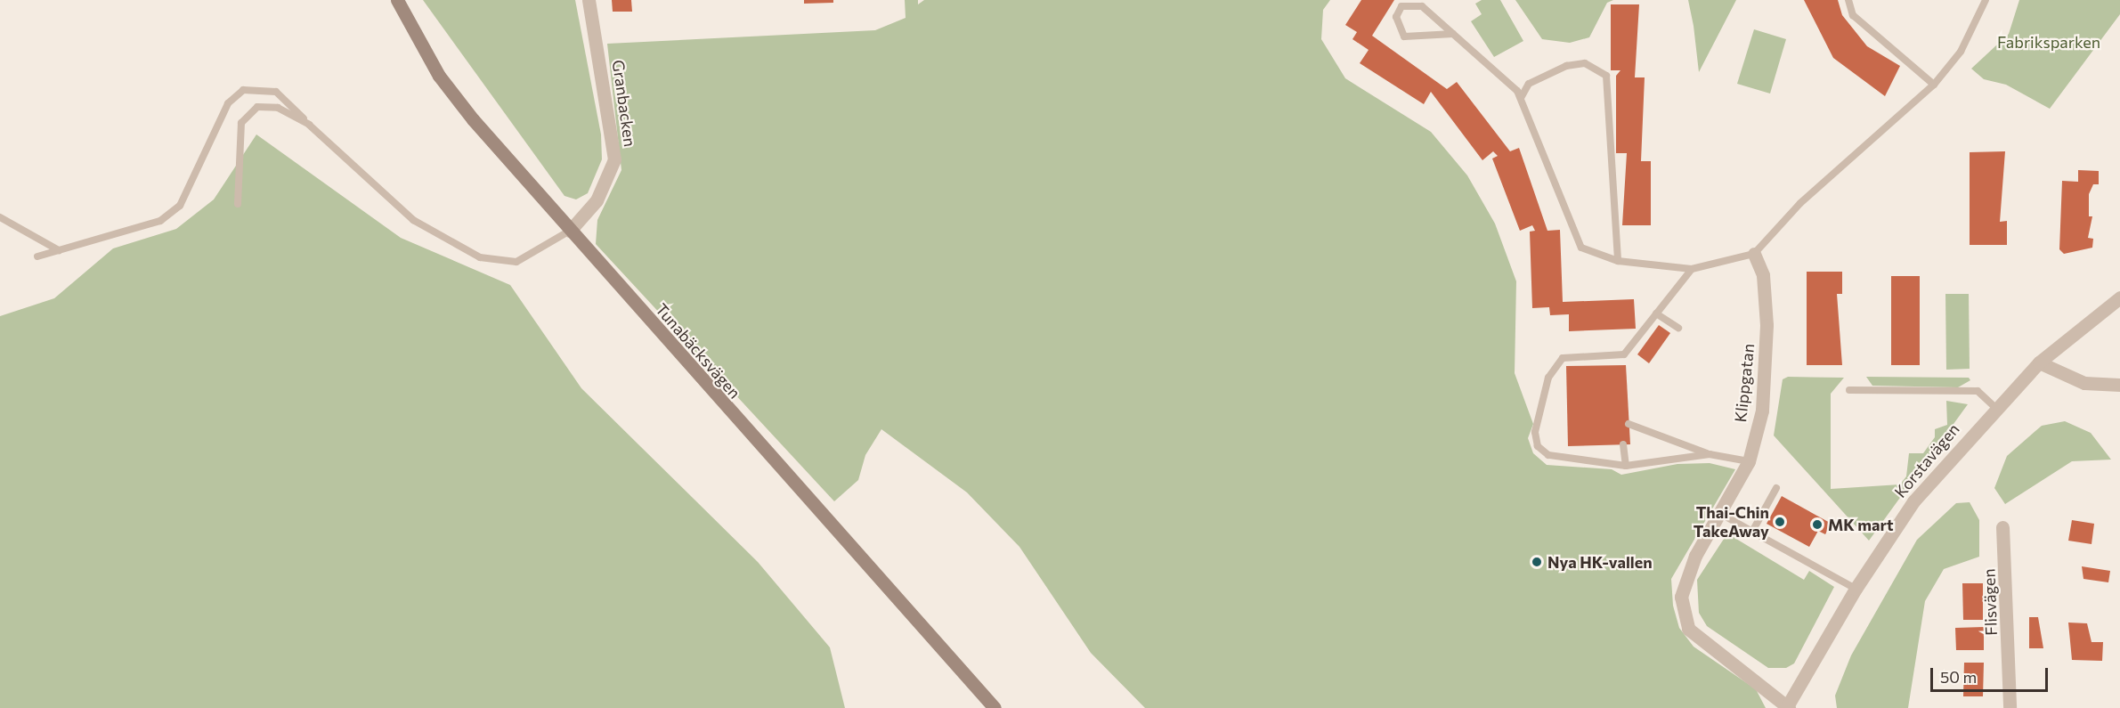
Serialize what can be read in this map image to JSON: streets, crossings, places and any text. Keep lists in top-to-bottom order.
{
  "streets": {
    "street": [
      "Granbacken",
      "Tunabäcksvägen",
      "Klippgatan",
      "Korstavägen",
      "Flisvägen"
    ]
  },
  "crossings": [
    ["Granbacken", "Tunabäcksvägen"],
    ["Klippgatan", "Korstavägen"]
  ],
  "parks": ["Fabriksparken"],
  "places": ["Thai-Chin TakeAway", "MK mart", "Nya HK-vallen"],
  "scale_bar": "50 m"
}
